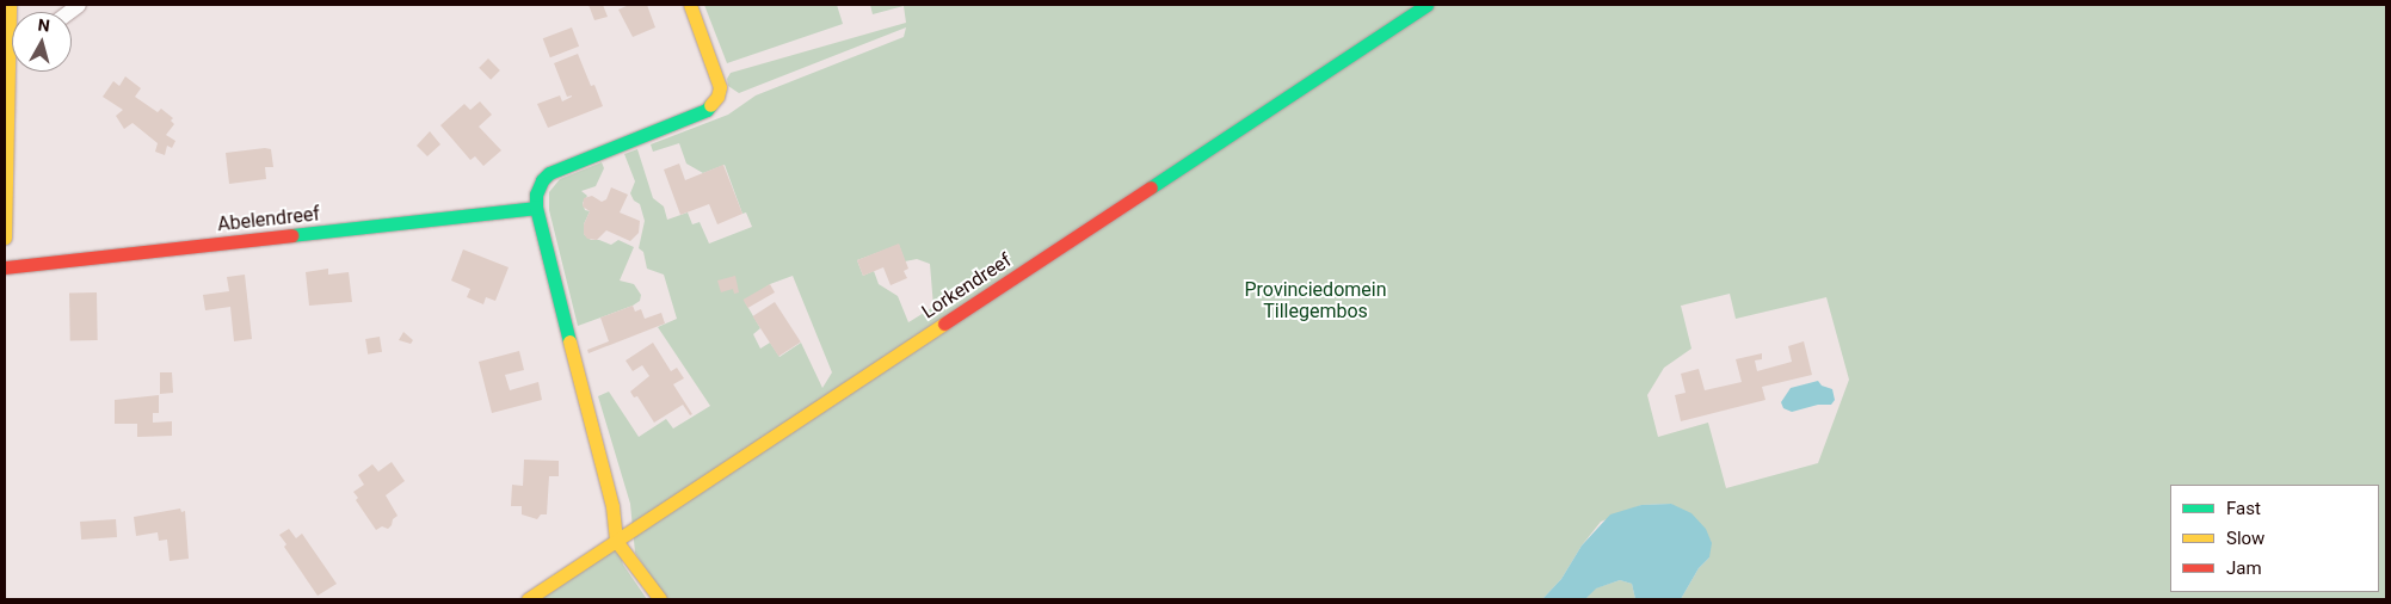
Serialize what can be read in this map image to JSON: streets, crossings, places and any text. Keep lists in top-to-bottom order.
{
  "streets": {
    "street": ["Abelendreef", "Lorkendreef"]
  },
  "parks": ["Provinciedomein Tillegembos"],
  "legend": ["Fast", "Slow", "Jam"],
  "north": "top"
}
